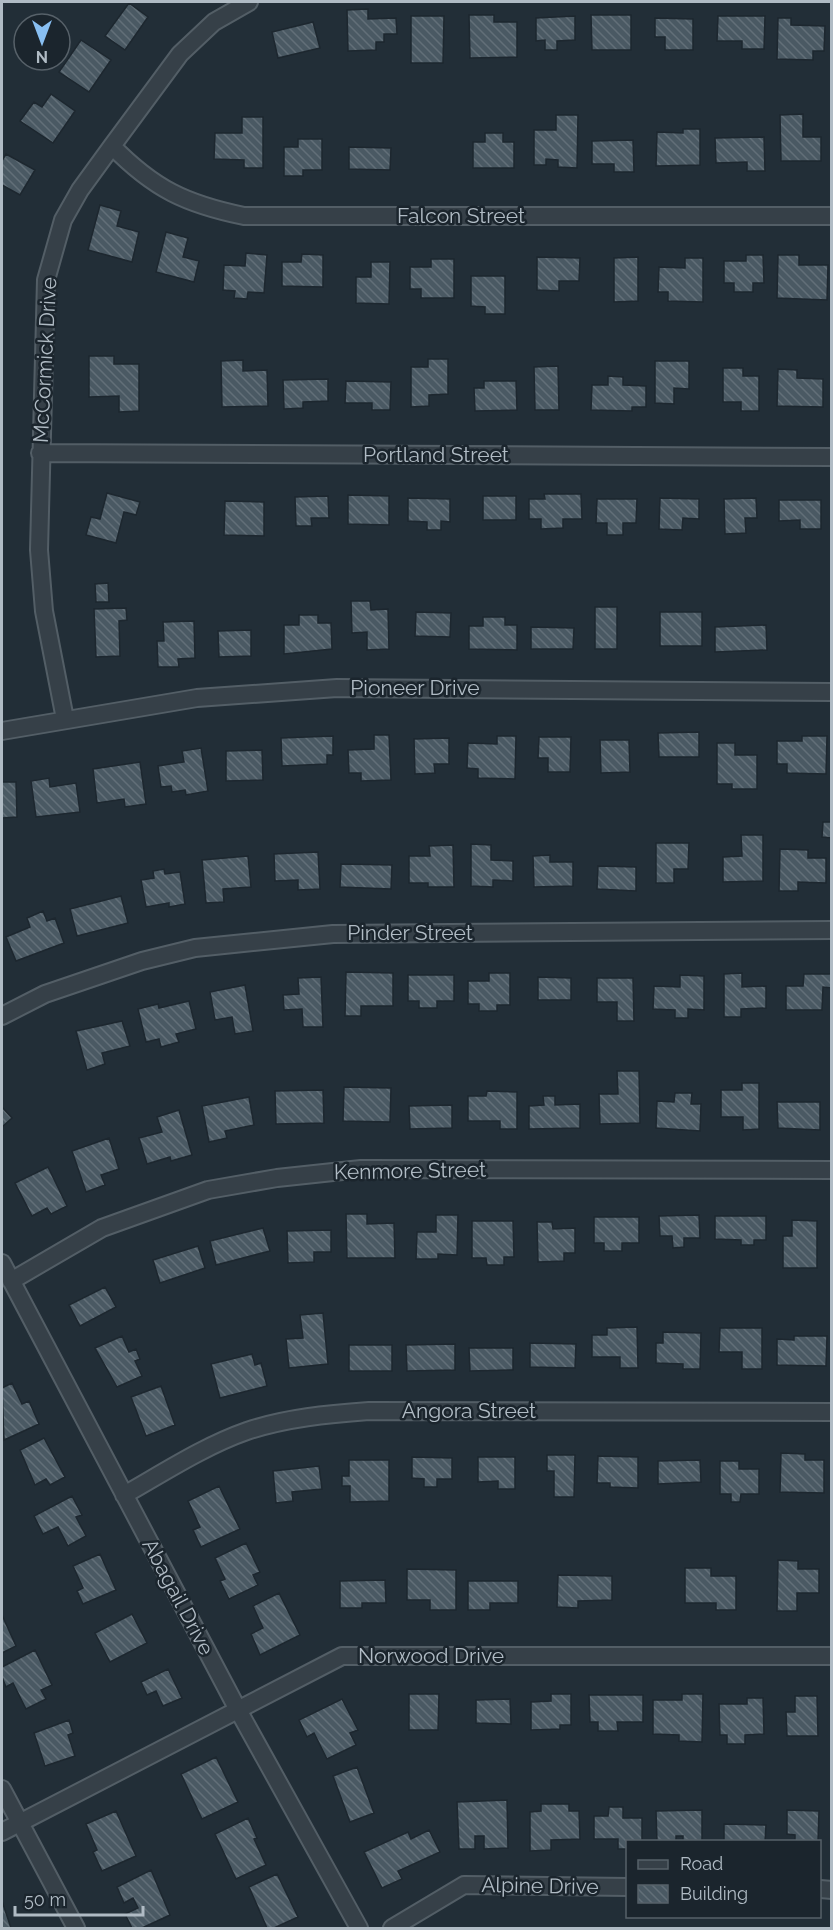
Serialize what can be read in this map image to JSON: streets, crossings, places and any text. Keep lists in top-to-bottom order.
{
  "streets": {
    "street": [
      "Falcon Street",
      "McCormick Drive",
      "Portland Street",
      "Pioneer Drive",
      "Pinder Street",
      "Kenmore Street",
      "Angora Street",
      "Abagail Drive",
      "Norwood Drive",
      "Alpine Drive"
    ]
  },
  "crossings": [
    ["Falcon Street", "McCormick Drive"],
    ["McCormick Drive", "Portland Street"],
    ["McCormick Drive", "Pioneer Drive"],
    ["Kenmore Street", "Abagail Drive"],
    ["Angora Street", "Abagail Drive"],
    ["Abagail Drive", "Norwood Drive"]
  ],
  "legend": ["Road", "Building"],
  "scale_bar": "50 m",
  "north": "bottom"
}
